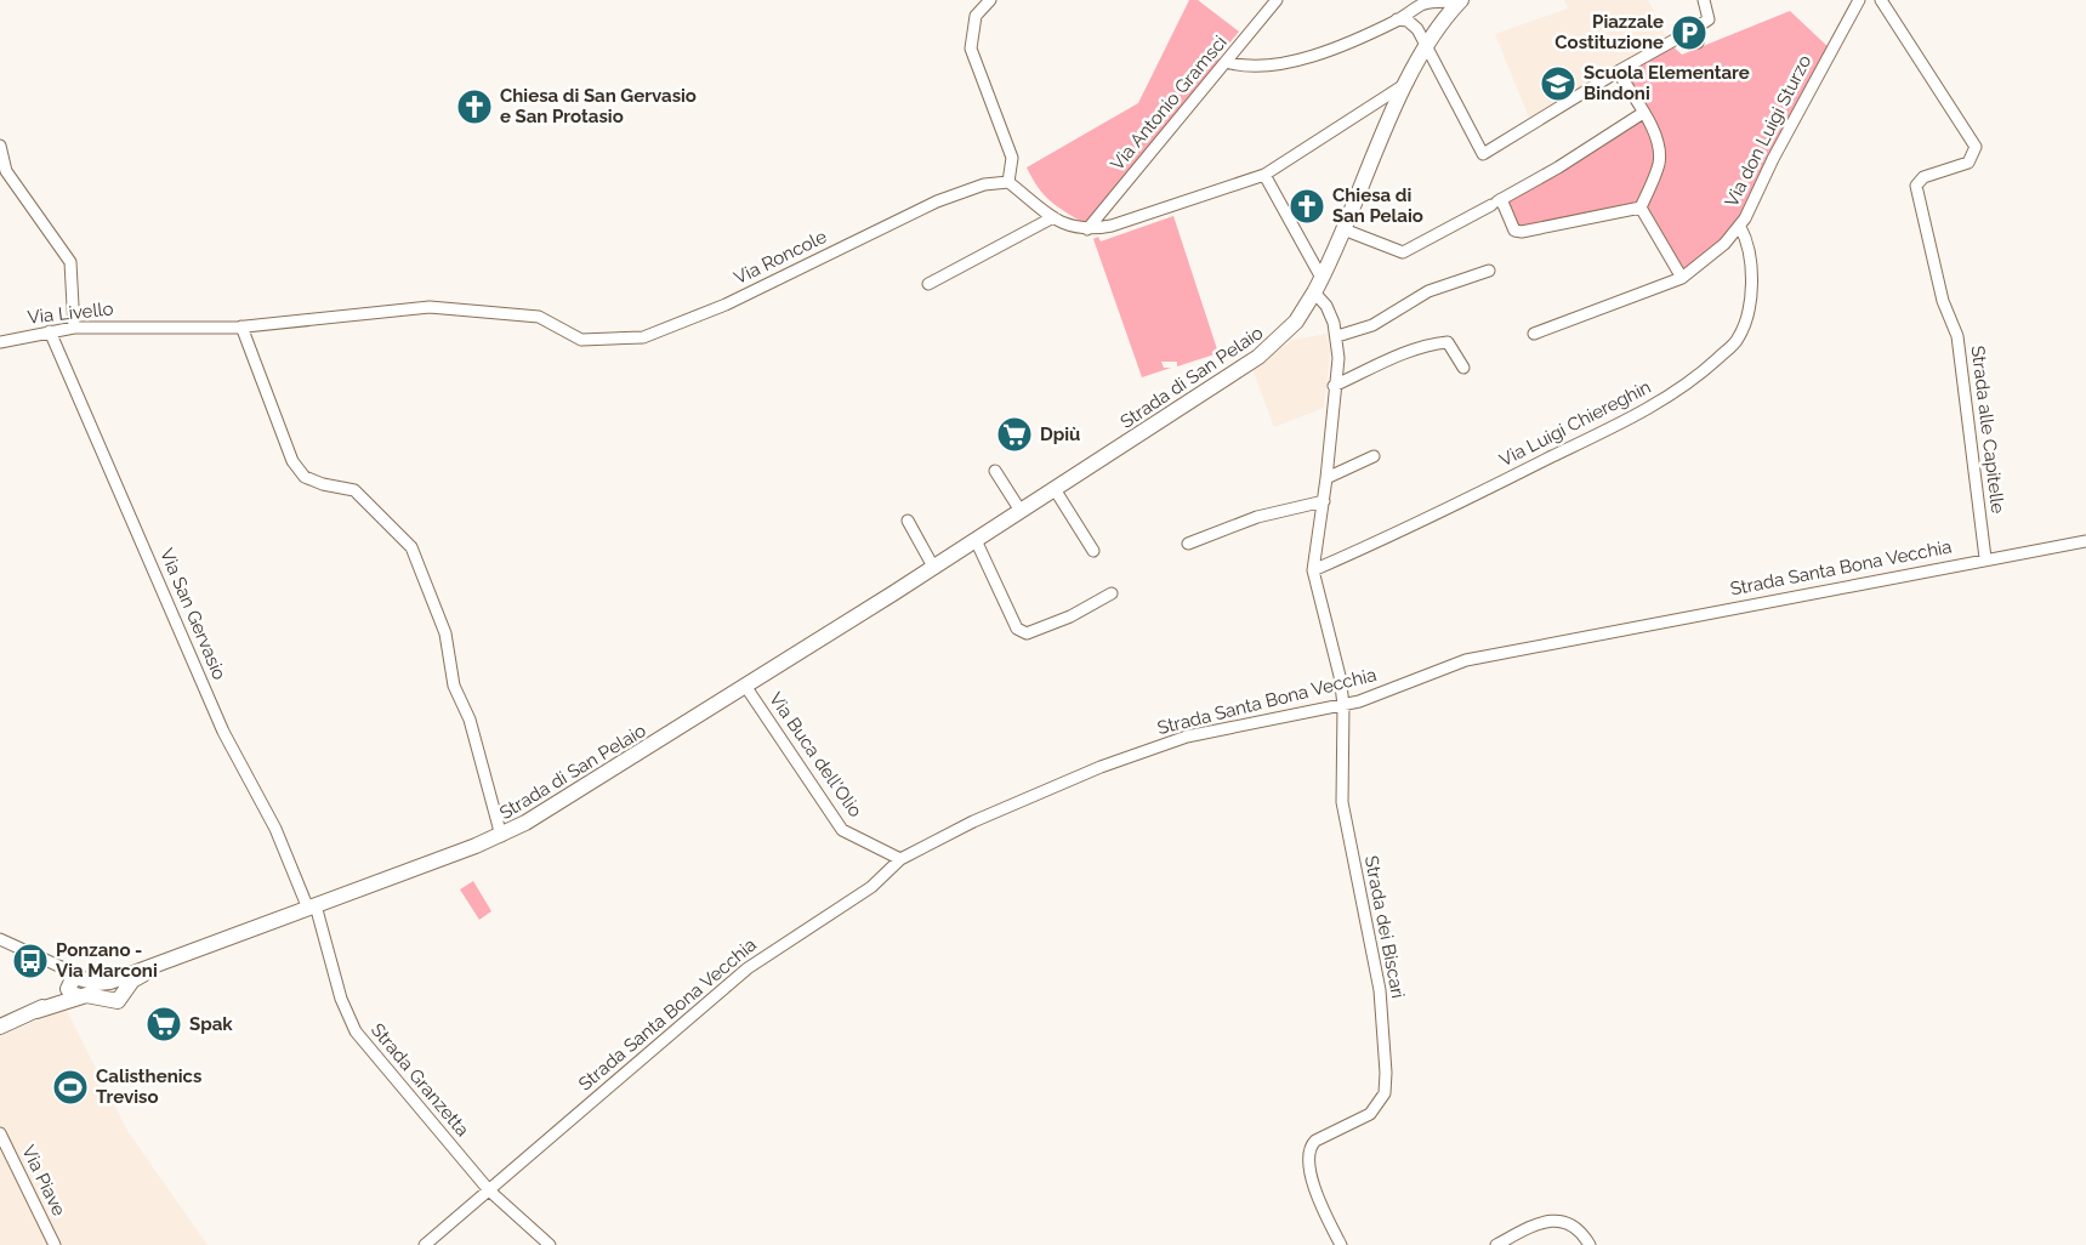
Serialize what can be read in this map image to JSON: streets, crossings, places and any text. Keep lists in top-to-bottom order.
{
  "streets": {
    "main road": ["Strada di San Pelaio"],
    "street": [
      "Via Antonio Gramsci",
      "Via don Luigi Sturzo",
      "Via Roncole",
      "Via Livello",
      "Via Luigi Chiereghin",
      "Strada alle Capitelle",
      "Strada Santa Bona Vecchia",
      "Via San Gervasio",
      "Via Buca dell'Olio",
      "Strada dei Biscari",
      "Strada Granzetta",
      "Via Piave"
    ]
  },
  "crossings": [
    ["Via don Luigi Sturzo", "Via Luigi Chiereghin"],
    ["Via Roncole", "Via Livello"],
    ["Via Livello", "Via San Gervasio"],
    ["Strada di San Pelaio", "Via San Gervasio"],
    ["Strada di San Pelaio", "Via Buca dell'Olio"],
    ["Strada di San Pelaio", "Strada Granzetta"],
    ["Via Luigi Chiereghin", "Strada dei Biscari"],
    ["Strada alle Capitelle", "Strada Santa Bona Vecchia"],
    ["Strada Santa Bona Vecchia", "Via Buca dell'Olio"],
    ["Strada Santa Bona Vecchia", "Strada dei Biscari"],
    ["Strada Santa Bona Vecchia", "Strada Granzetta"],
    ["Via San Gervasio", "Strada Granzetta"]
  ],
  "places": {
    "parking": ["Piazzale Costituzione"],
    "school or university": ["Scuola Elementare Bindoni"],
    "church": ["Chiesa di San Gervasio e San Protasio", "Chiesa di San Pelaio"],
    "supermarket": ["Dpiù", "Spak"],
    "bus stop": ["Ponzano - Via Marconi"],
    "sports": ["Calisthenics Treviso"]
  }
}
